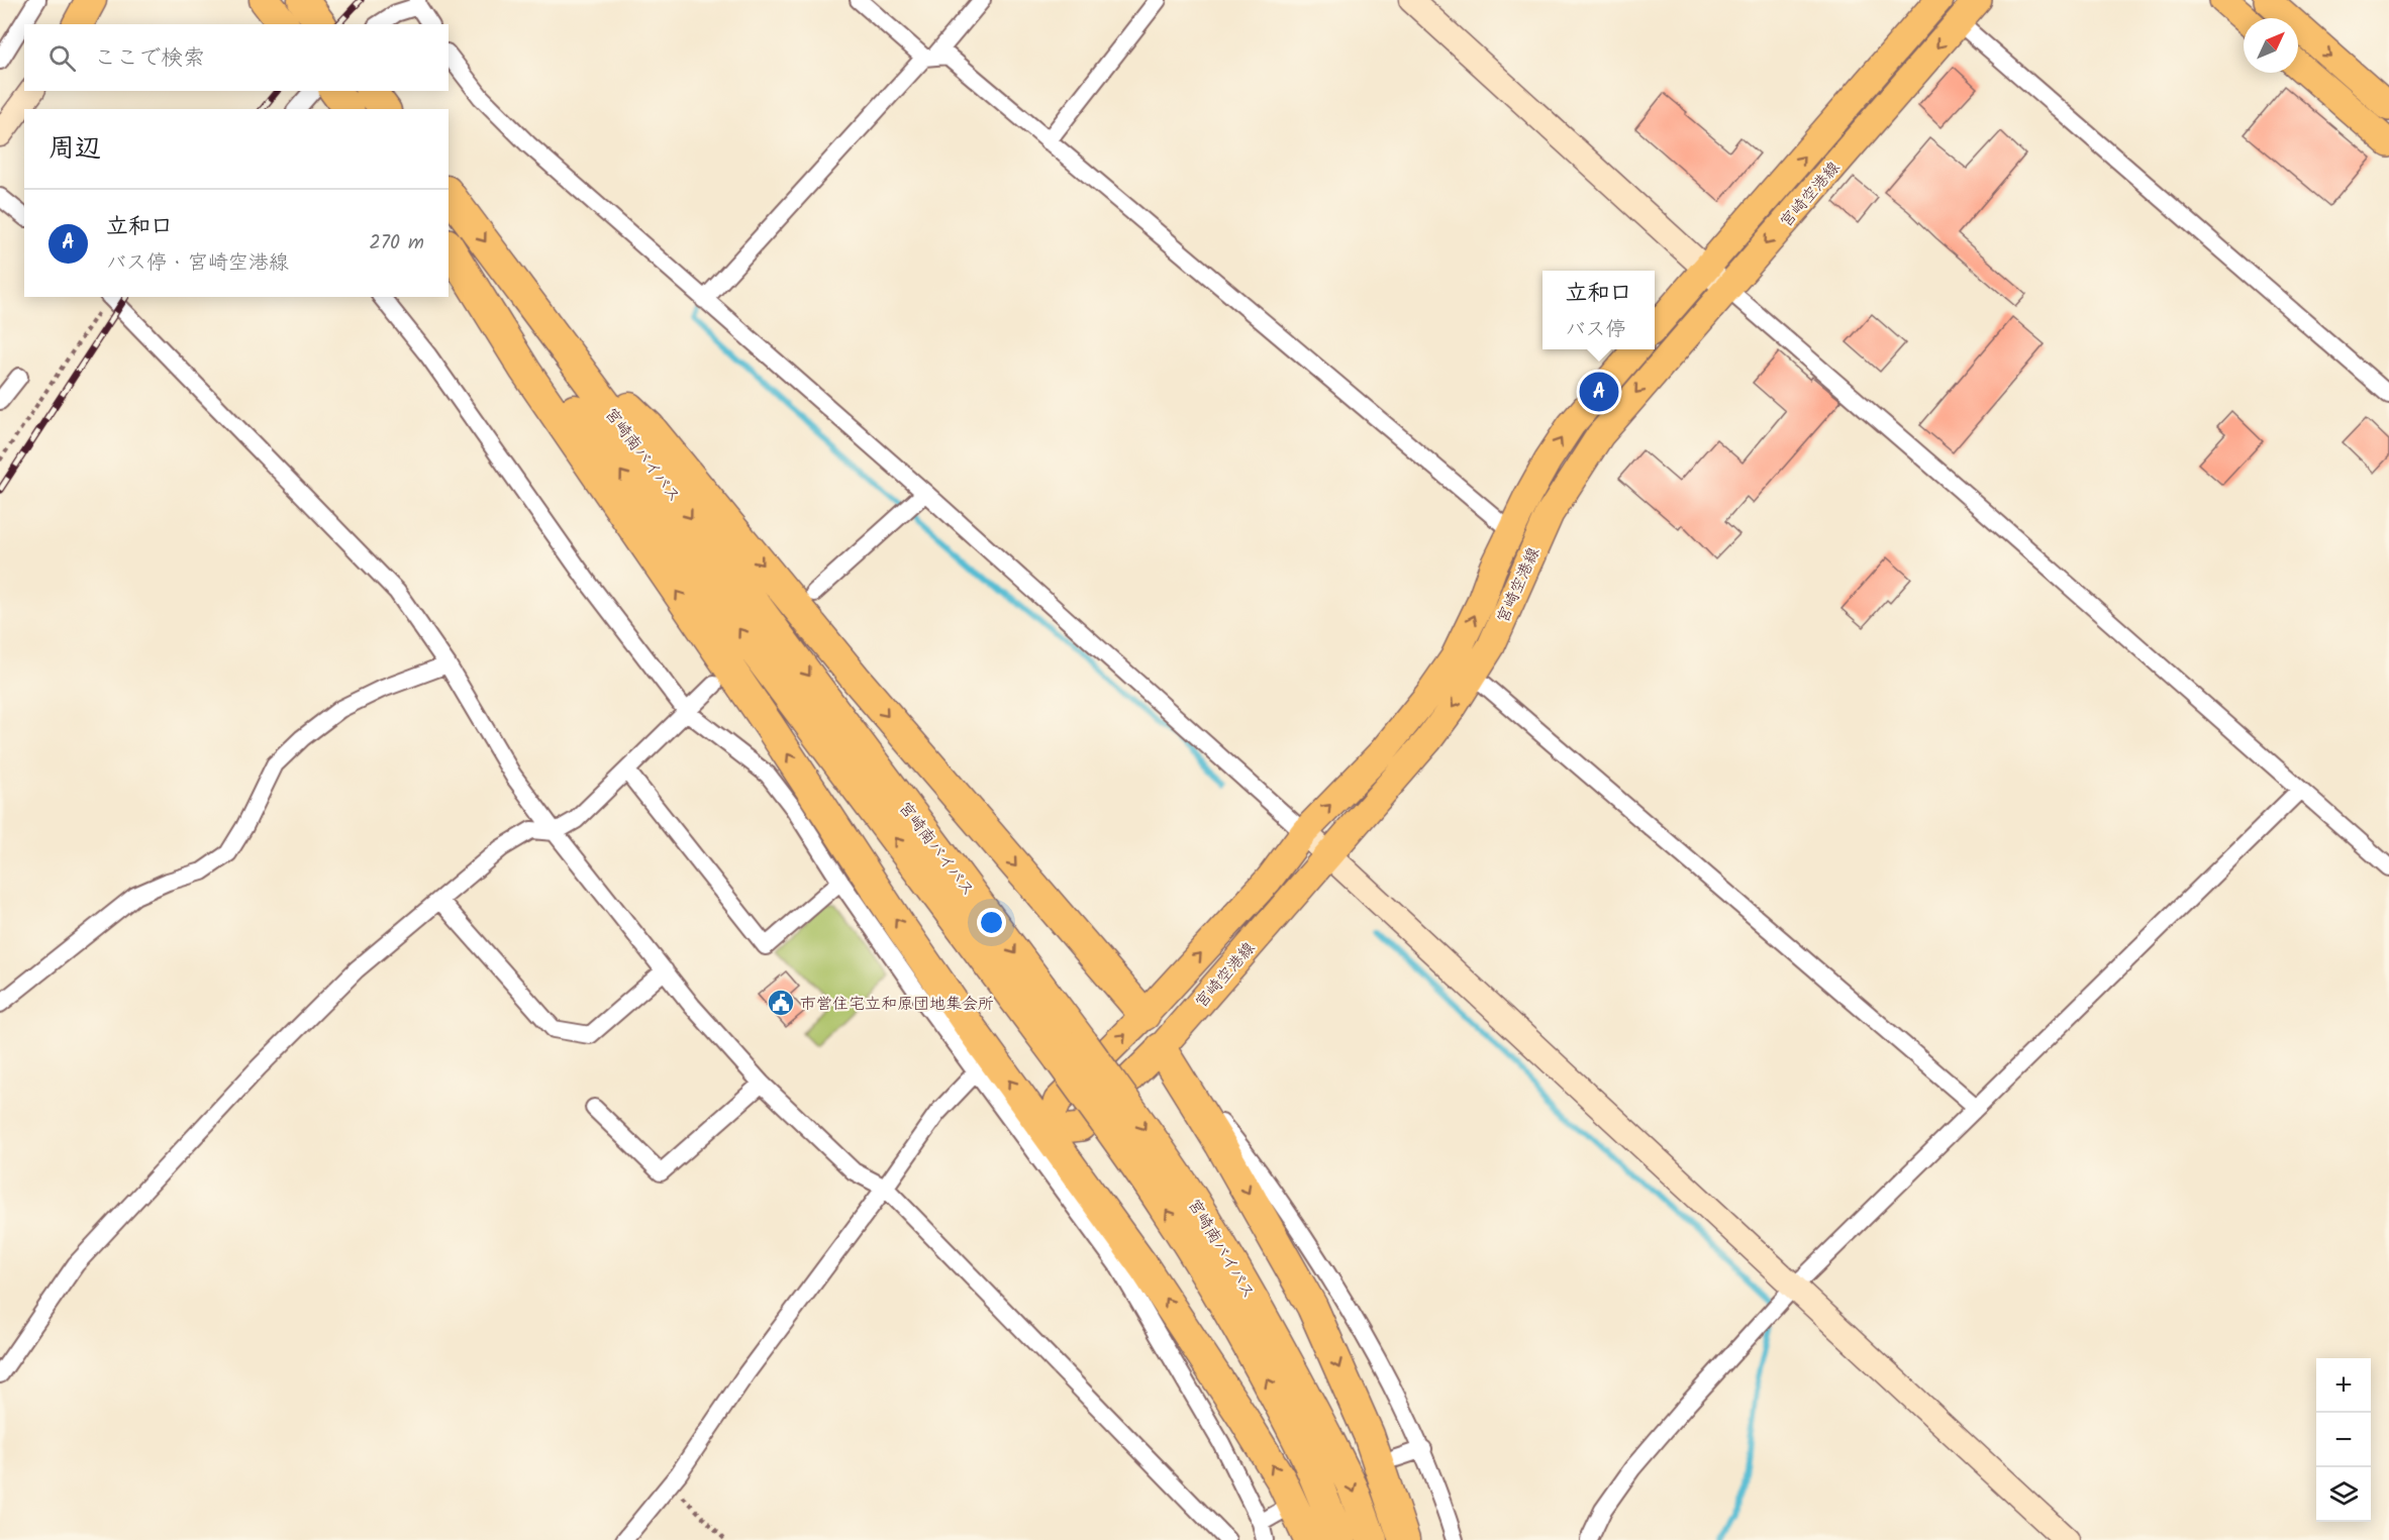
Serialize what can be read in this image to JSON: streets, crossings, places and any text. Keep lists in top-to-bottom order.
{
  "streets": {
    "highway": ["宮崎南バイパス"],
    "main road": ["宮崎空港線"]
  },
  "places": {
    "public building": ["市営住宅立和原団地集会所"]
  },
  "north": "top right",
  "page": {
    "search": "ここで検索",
    "heading": "周辺",
    "list": [
      {
        "mark": "A",
        "name": "立和口",
        "note": "バス停 · 宮崎空港線",
        "value": "270 m"
      }
    ],
    "popup": ["立和口", "バス停"],
    "pins": "A",
    "map_buttons": ["+", "−"]
  }
}
